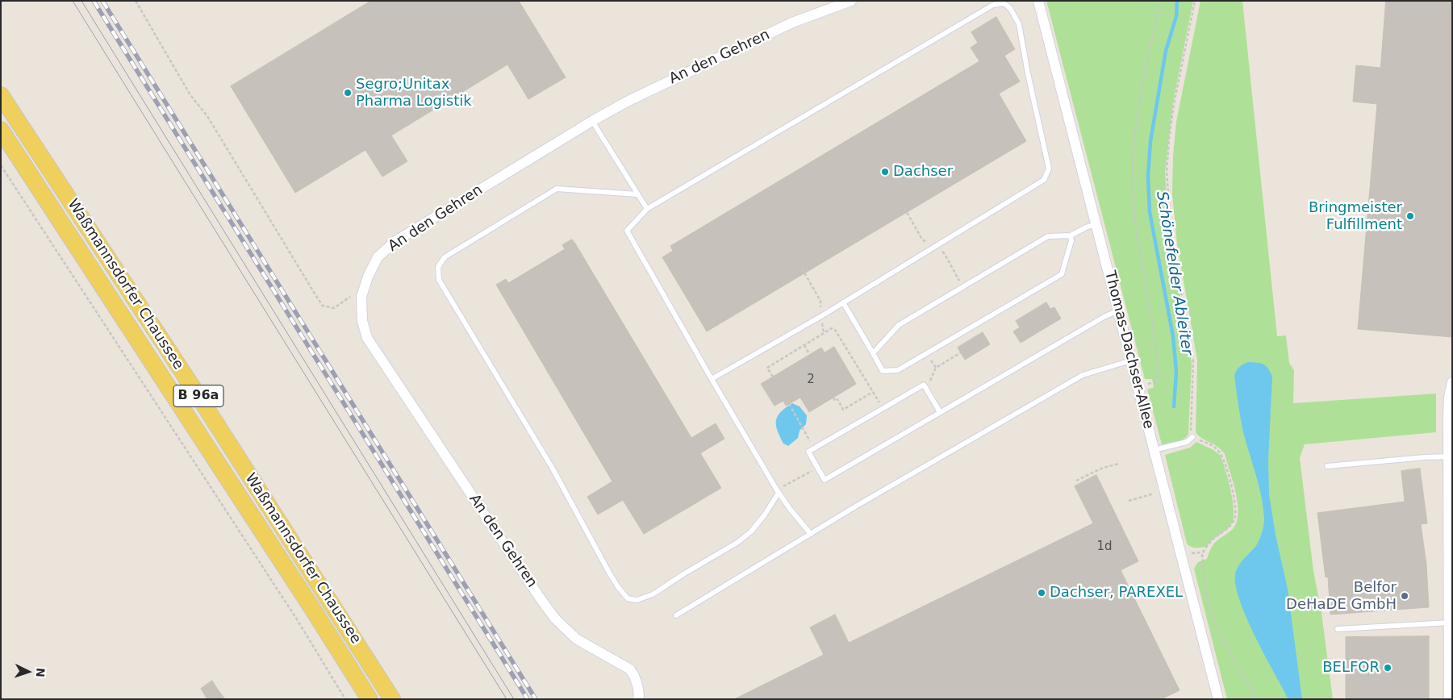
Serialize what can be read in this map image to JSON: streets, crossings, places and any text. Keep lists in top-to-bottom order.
{
  "streets": {
    "main road": ["Waßmannsdorfer Chaussee", "B 96a"],
    "street": ["An den Gehren", "Thomas-Dachser-Allee"]
  },
  "water": ["Schönefelder Ableiter"],
  "places": [
    "Segro;Unitax Pharma Logistik",
    "Dachser",
    "Bringmeister Fulfillment",
    "Dachser, PAREXEL",
    "Belfor DeHaDE GmbH",
    "BELFOR"
  ],
  "house_numbers": ["2", "1d"],
  "north": "right"
}
